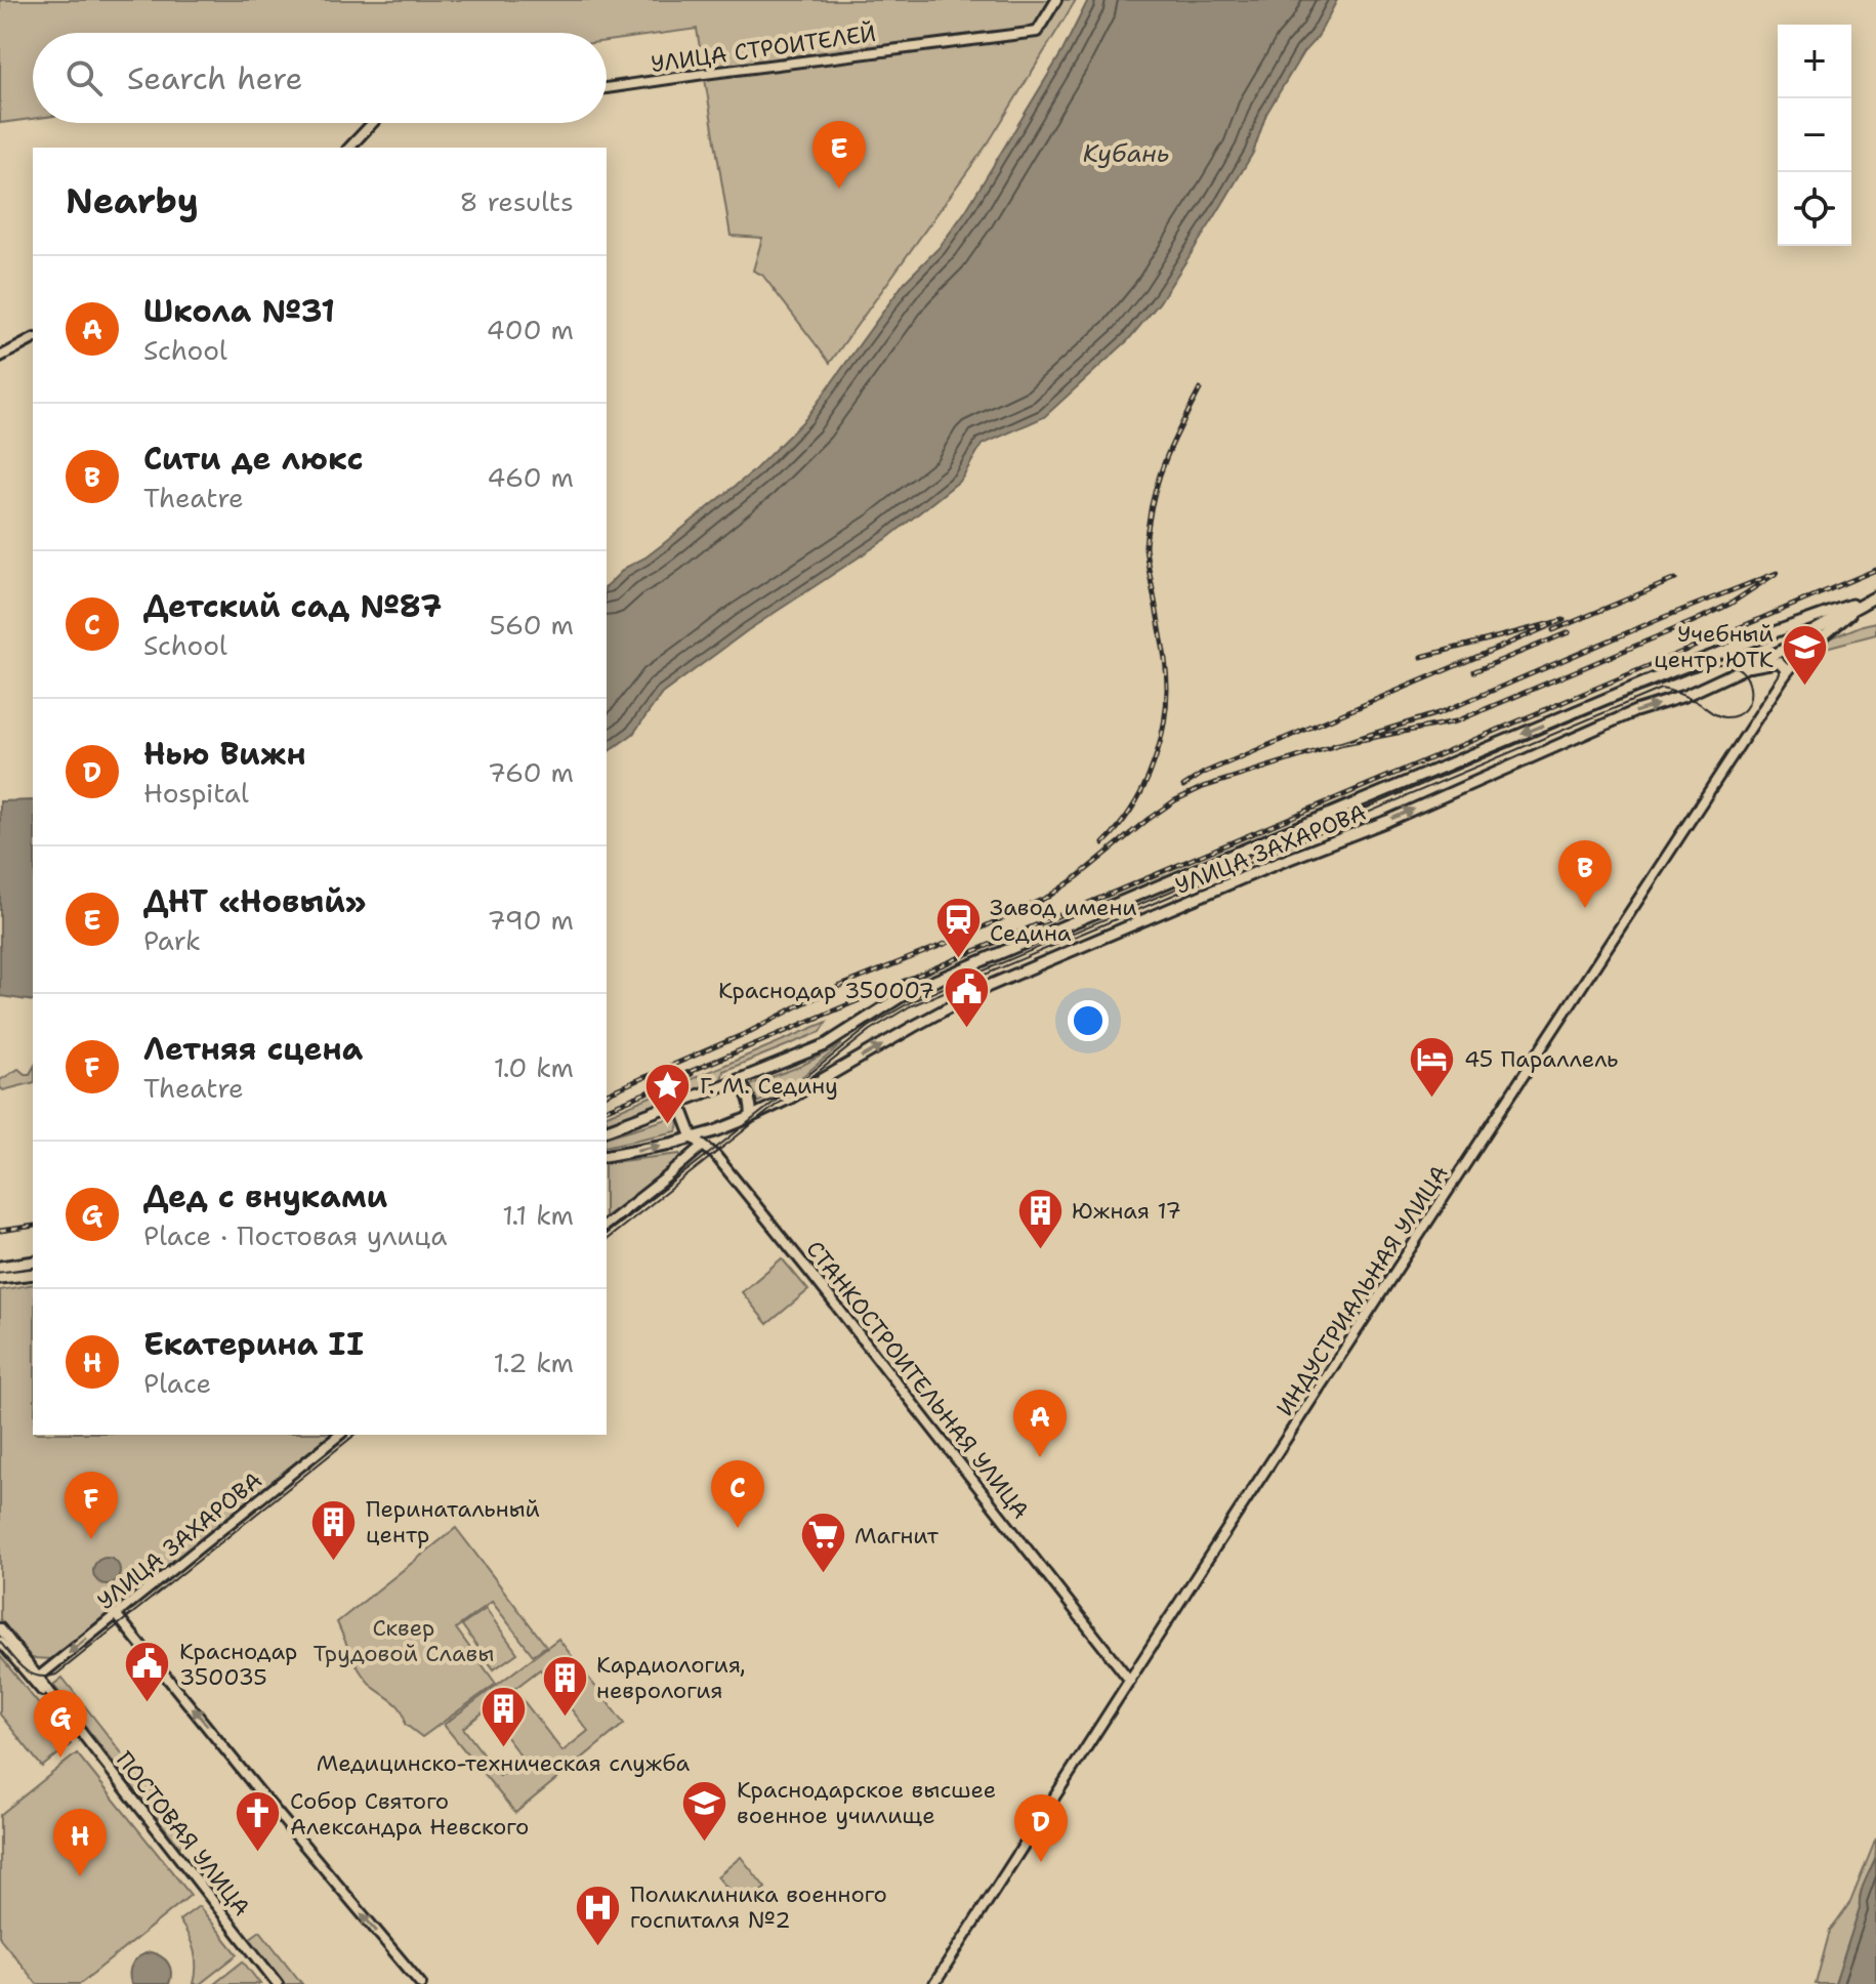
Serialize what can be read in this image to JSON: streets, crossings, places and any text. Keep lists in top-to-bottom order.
{
  "streets": {
    "main road": ["УЛИЦА ЗАХАРОВА", "СТАНКОСТРОИТЕЛЬНАЯ УЛИЦА"],
    "street": ["УЛИЦА СТРОИТЕЛЕЙ", "ИНДУСТРИАЛЬНАЯ УЛИЦА", "ПОСТОВАЯ УЛИЦА"]
  },
  "crossings": [
    ["УЛИЦА ЗАХАРОВА", "ИНДУСТРИАЛЬНАЯ УЛИЦА"],
    ["УЛИЦА ЗАХАРОВА", "СТАНКОСТРОИТЕЛЬНАЯ УЛИЦА"],
    ["УЛИЦА ЗАХАРОВА", "ПОСТОВАЯ УЛИЦА"],
    ["ИНДУСТРИАЛЬНАЯ УЛИЦА", "СТАНКОСТРОИТЕЛЬНАЯ УЛИЦА"]
  ],
  "water": ["Кубань"],
  "parks": ["Сквер Трудовой Славы"],
  "places": {
    "school or university": ["Учебный центр ЮТК", "Краснодарское высшее военное училище"],
    "station": ["Завод имени Седина"],
    "public building": ["Краснодар 350007", "Краснодар 350035"],
    "hotel": ["45 Параллель"],
    "place": ["Г. М. Седину"],
    "building": [
      "Южная 17",
      "Перинатальный центр",
      "Кардиология, неврология",
      "Медицинско-техническая служба"
    ],
    "supermarket": ["Магнит"],
    "church": ["Собор Святого Александра Невского"],
    "hospital": ["Поликлиника военного госпиталя №2"]
  },
  "page": {
    "map_buttons": ["+", "−"],
    "search": "Search here",
    "pins": [
      "E",
      "B",
      "A",
      "C",
      "F",
      "G",
      "D",
      "H"
    ],
    "heading": ["Nearby", "8 results"],
    "list": [
      {
        "mark": "A",
        "name": "Школа №31",
        "note": "School",
        "value": "400 m"
      },
      {
        "mark": "B",
        "name": "Сити де люкс",
        "note": "Theatre",
        "value": "460 m"
      },
      {
        "mark": "C",
        "name": "Детский сад №87",
        "note": "School",
        "value": "560 m"
      },
      {
        "mark": "D",
        "name": "Нью Вижн",
        "note": "Hospital",
        "value": "760 m"
      },
      {
        "mark": "E",
        "name": "ДНТ «Новый»",
        "note": "Park",
        "value": "790 m"
      },
      {
        "mark": "F",
        "name": "Летняя сцена",
        "note": "Theatre",
        "value": "1.0 km"
      },
      {
        "mark": "G",
        "name": "Дед с внуками",
        "note": "Place · Постовая улица",
        "value": "1.1 km"
      },
      {
        "mark": "H",
        "name": "Екатерина II",
        "note": "Place",
        "value": "1.2 km"
      }
    ]
  }
}
